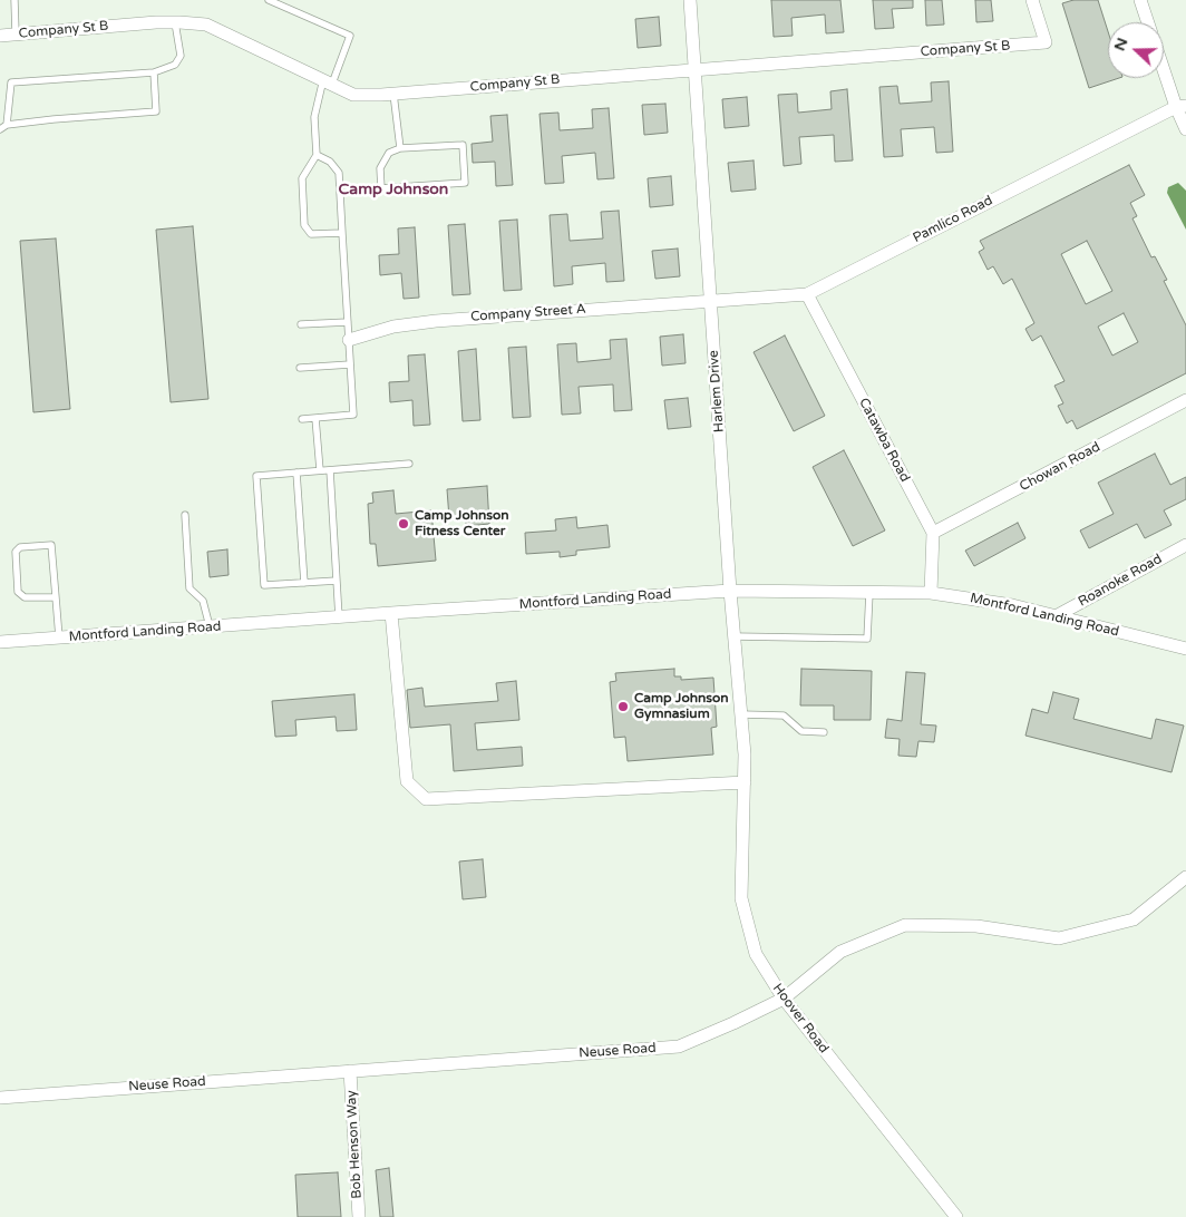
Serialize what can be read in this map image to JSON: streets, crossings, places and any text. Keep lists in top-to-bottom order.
{
  "streets": {
    "street": [
      "Company St B",
      "Pamlico Road",
      "Company Street A",
      "Harlem Drive",
      "Catawba Road",
      "Chowan Road",
      "Roanoke Road",
      "Montford Landing Road",
      "Hoover Road",
      "Neuse Road",
      "Bob Henson Way"
    ]
  },
  "crossings": [
    ["Company St B", "Harlem Drive"],
    ["Pamlico Road", "Company Street A"],
    ["Pamlico Road", "Harlem Drive"],
    ["Pamlico Road", "Catawba Road"],
    ["Company Street A", "Harlem Drive"],
    ["Harlem Drive", "Montford Landing Road"],
    ["Harlem Drive", "Hoover Road"],
    ["Catawba Road", "Chowan Road"],
    ["Catawba Road", "Montford Landing Road"],
    ["Roanoke Road", "Montford Landing Road"],
    ["Hoover Road", "Neuse Road"],
    ["Neuse Road", "Bob Henson Way"]
  ],
  "districts": ["Camp Johnson"],
  "places": ["Camp Johnson Fitness Center", "Camp Johnson Gymnasium"],
  "north": "left"
}
